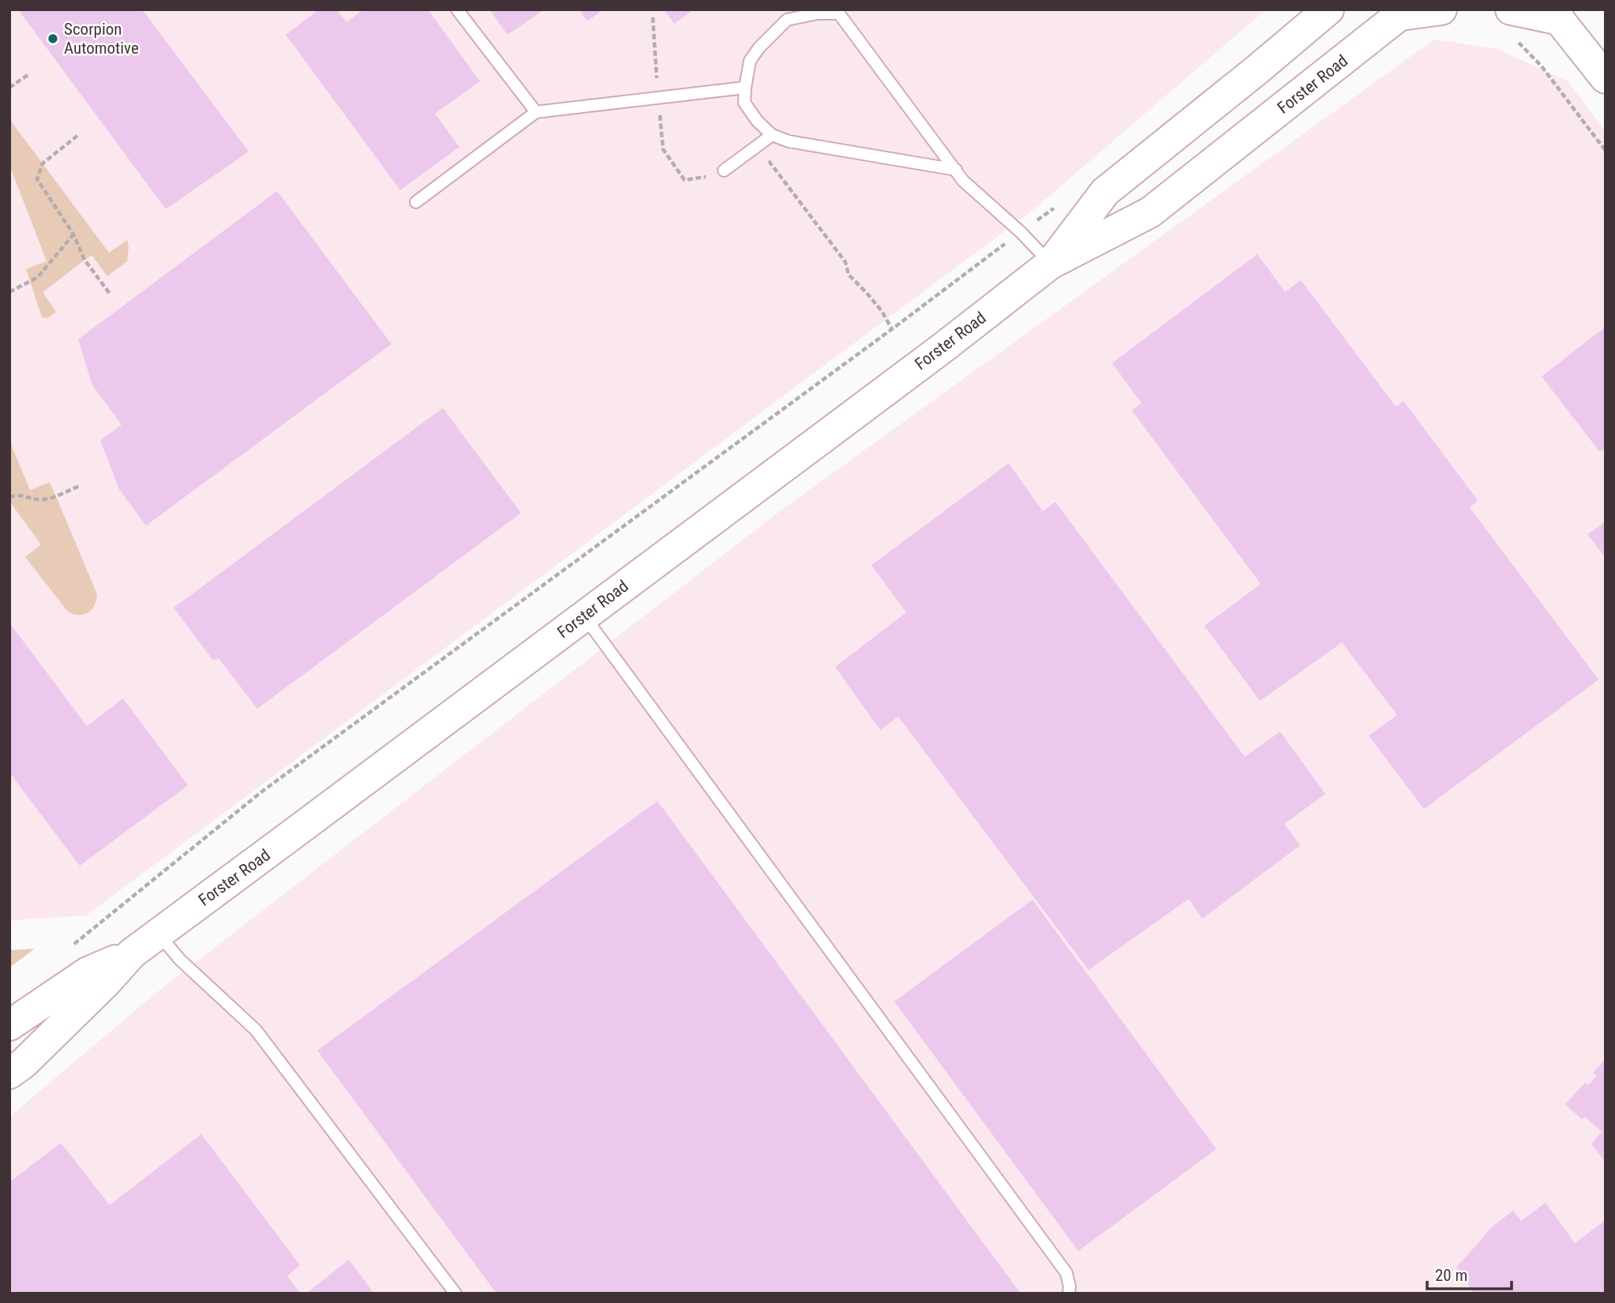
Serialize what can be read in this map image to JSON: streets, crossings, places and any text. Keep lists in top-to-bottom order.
{
  "streets": {
    "main road": ["Forster Road"]
  },
  "places": ["Scorpion Automotive"],
  "scale_bar": "20 m"
}
